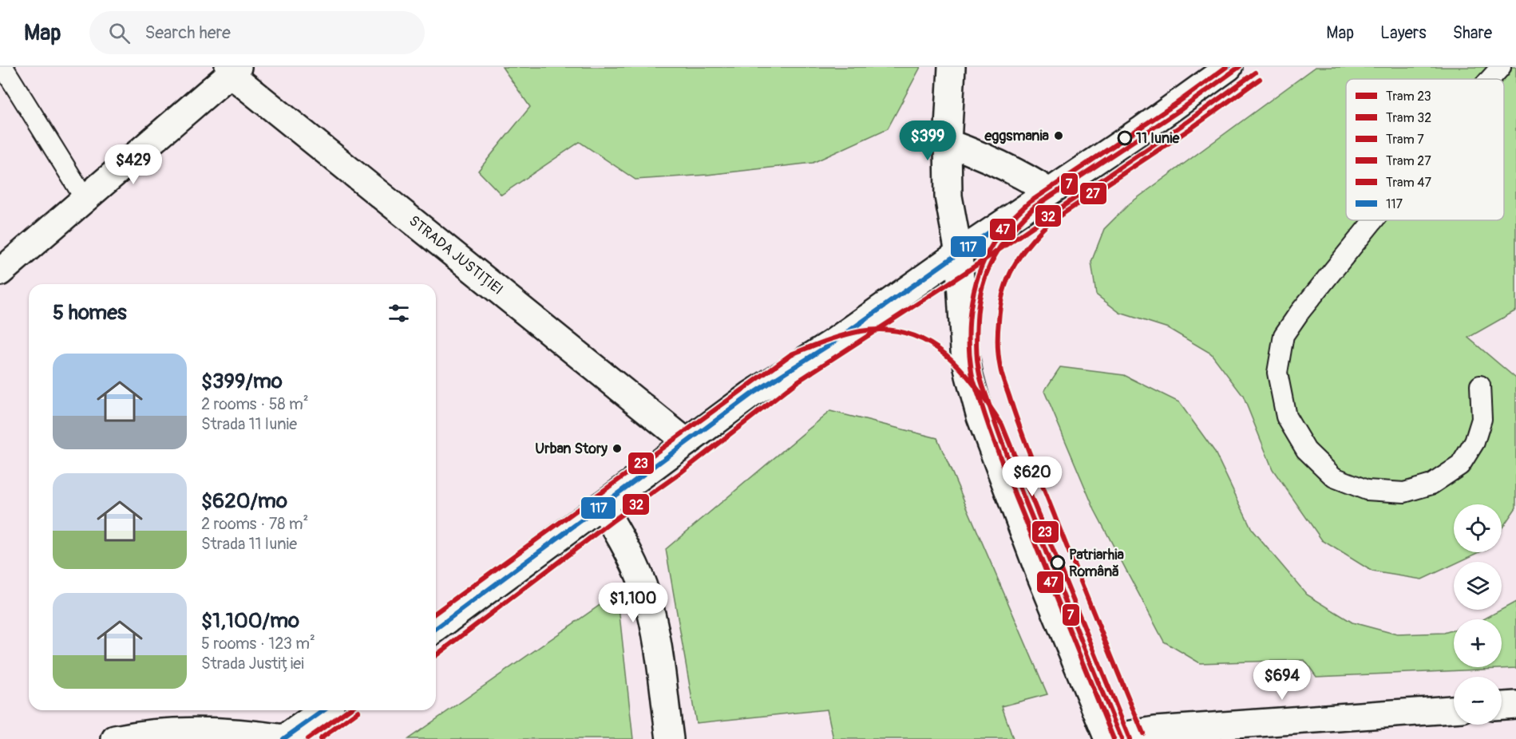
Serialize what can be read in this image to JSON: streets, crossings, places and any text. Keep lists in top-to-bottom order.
{
  "streets": {
    "street": ["STRADA JUSTIȚIEI"]
  },
  "places": [
    "eggsmania",
    "11 Iunie",
    "Urban Story",
    "Patriarhia Română"
  ],
  "lines": [
    "tram line 7",
    "tram line 47",
    "transit line 117",
    "tram line 32",
    "tram line 27",
    "tram line 23"
  ],
  "legend": [
    "Tram 23",
    "Tram 32",
    "Tram 7",
    "Tram 27",
    "Tram 47",
    "117"
  ],
  "page": {
    "header": "Map",
    "search": "Search here",
    "nav": ["Map", "Layers", "Share"],
    "price": [
      "$399",
      "$429",
      "$620",
      "$1,100",
      "$694"
    ],
    "heading": "5 homes",
    "list": [
      {
        "name": "$399/mo",
        "note": "2 rooms · 58 m² · Strada 11 Iunie"
      },
      {
        "name": "$620/mo",
        "note": "2 rooms · 78 m² · Strada 11 Iunie"
      },
      {
        "name": "$1,100/mo",
        "note": "5 rooms · 123 m² · Strada Justiției"
      }
    ],
    "map_buttons": ["+", "−"]
  }
}
